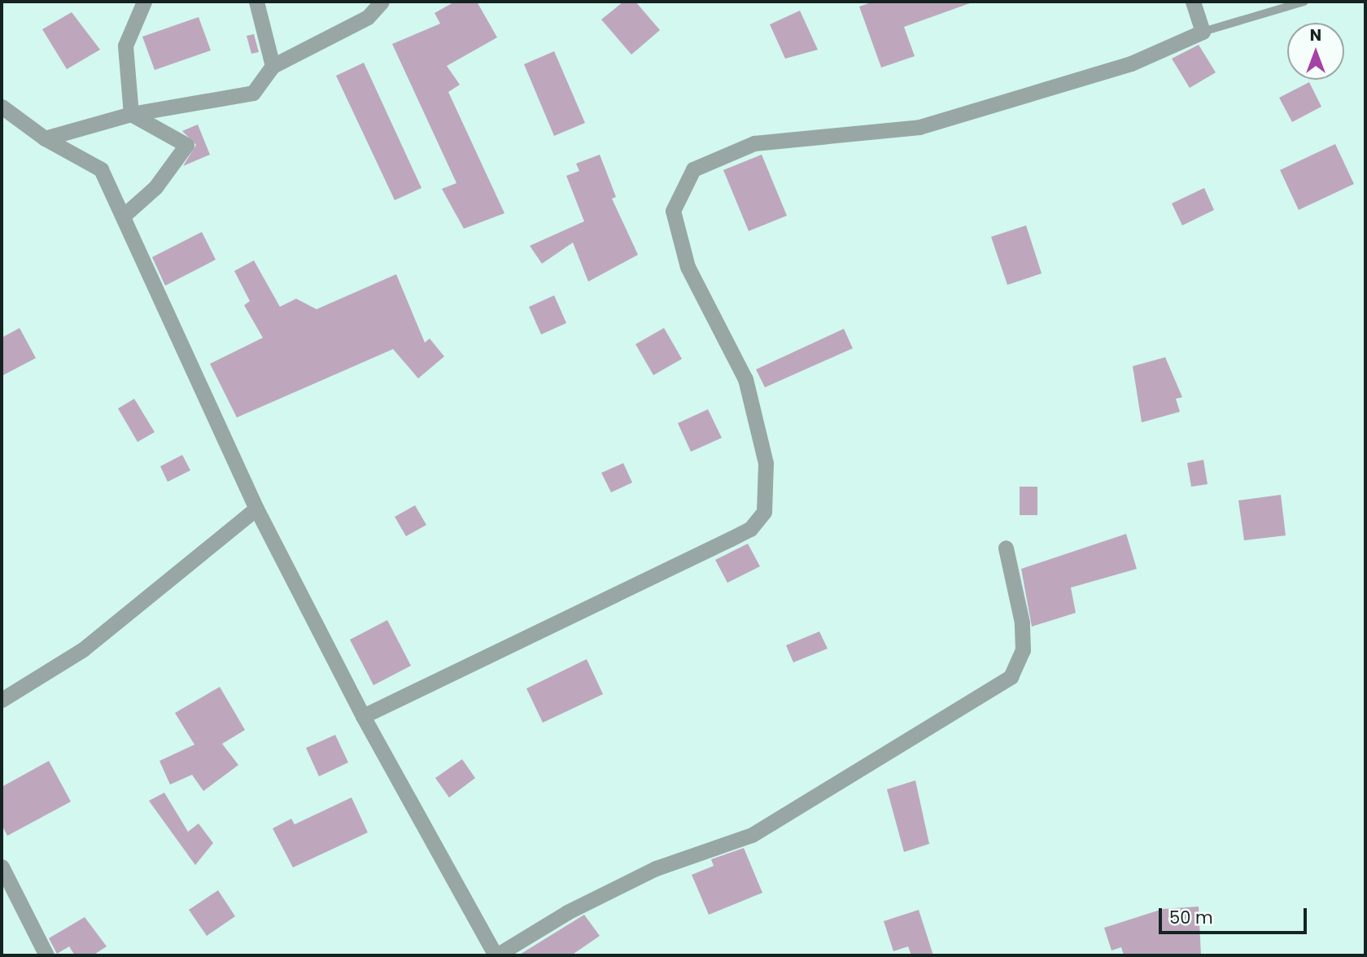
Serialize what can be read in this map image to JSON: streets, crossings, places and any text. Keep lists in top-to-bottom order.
{
  "scale_bar": "50 m",
  "north": "top"
}
